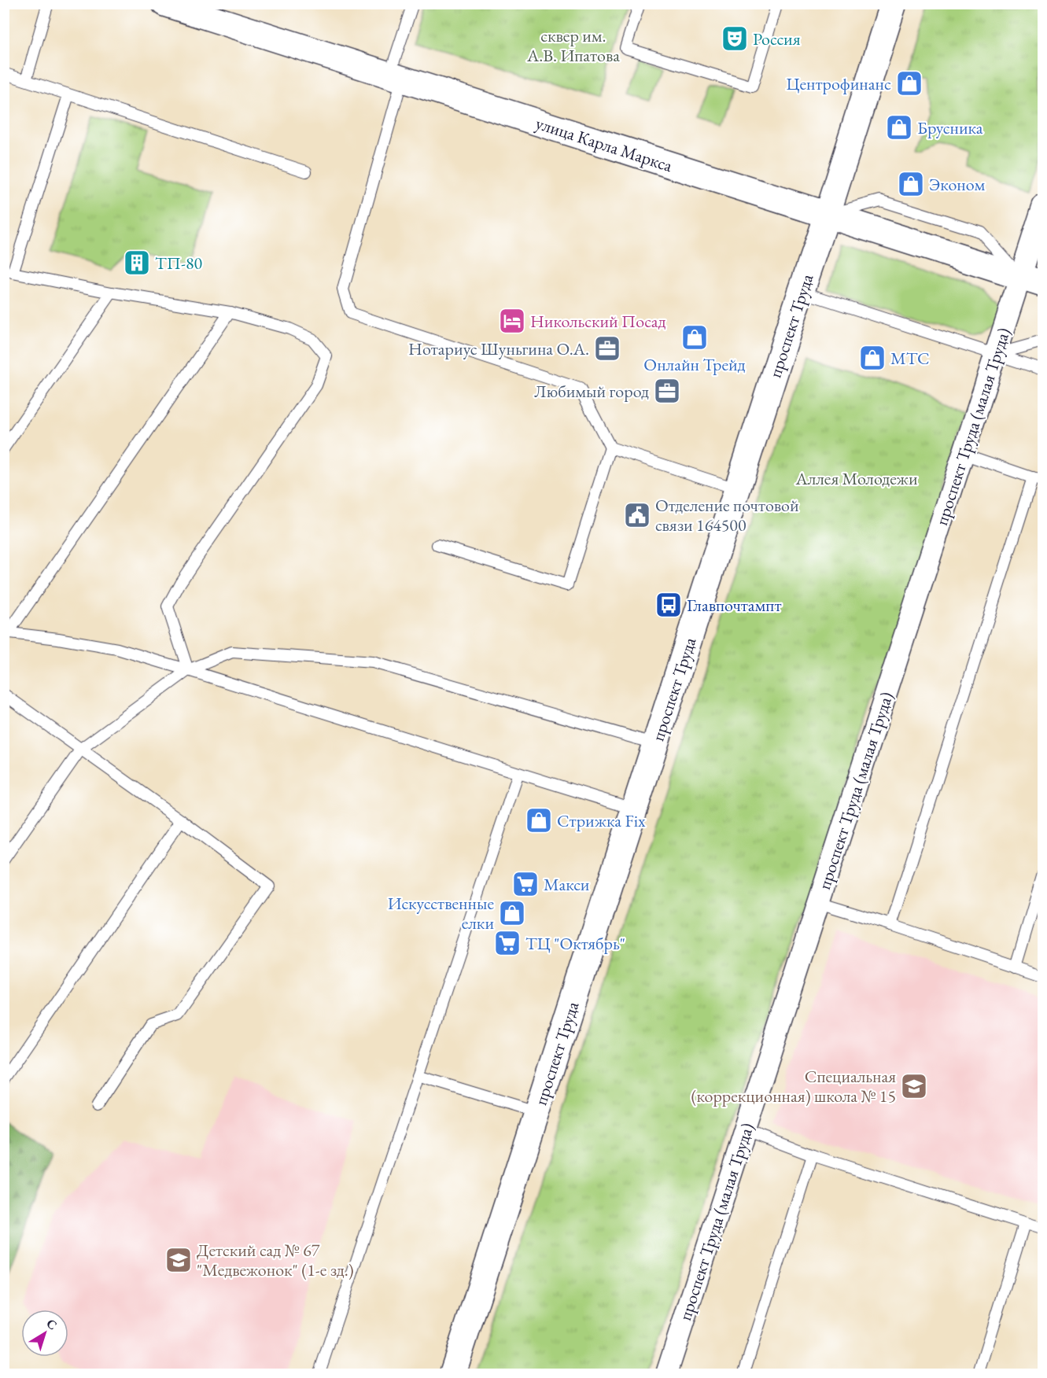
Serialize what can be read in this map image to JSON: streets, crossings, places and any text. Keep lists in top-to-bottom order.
{
  "streets": {
    "street": ["улица Карла Маркса", "проспект Труда", "проспект Труда (малая Труда)"]
  },
  "crossings": [
    ["улица Карла Маркса", "проспект Труда"],
    ["улица Карла Маркса", "проспект Труда (малая Труда)"]
  ],
  "parks": ["сквер им. А.В. Ипатова", "Аллея Молодежи"],
  "places": {
    "theatre": ["Россия"],
    "shop": [
      "Центрофинанс",
      "Брусника",
      "Эконом",
      "Онлайн Трейд",
      "МТС",
      "Стрижка Fix",
      "Искусственные елки"
    ],
    "building": ["ТП-80"],
    "hotel": ["Никольский Посад"],
    "office": ["Нотариус Шуньгина О.А.", "Любимый город"],
    "public building": ["Отделение почтовой связи 164500"],
    "bus stop": ["Главпочтампт"],
    "supermarket": ["Макси", "ТЦ \"Октябрь\""],
    "school or university": ["Специальная (коррекционная) школа № 15", "Детский сад № 67 \"Медвежонок\" (1-е зд.)"]
  },
  "north": "top right"
}
